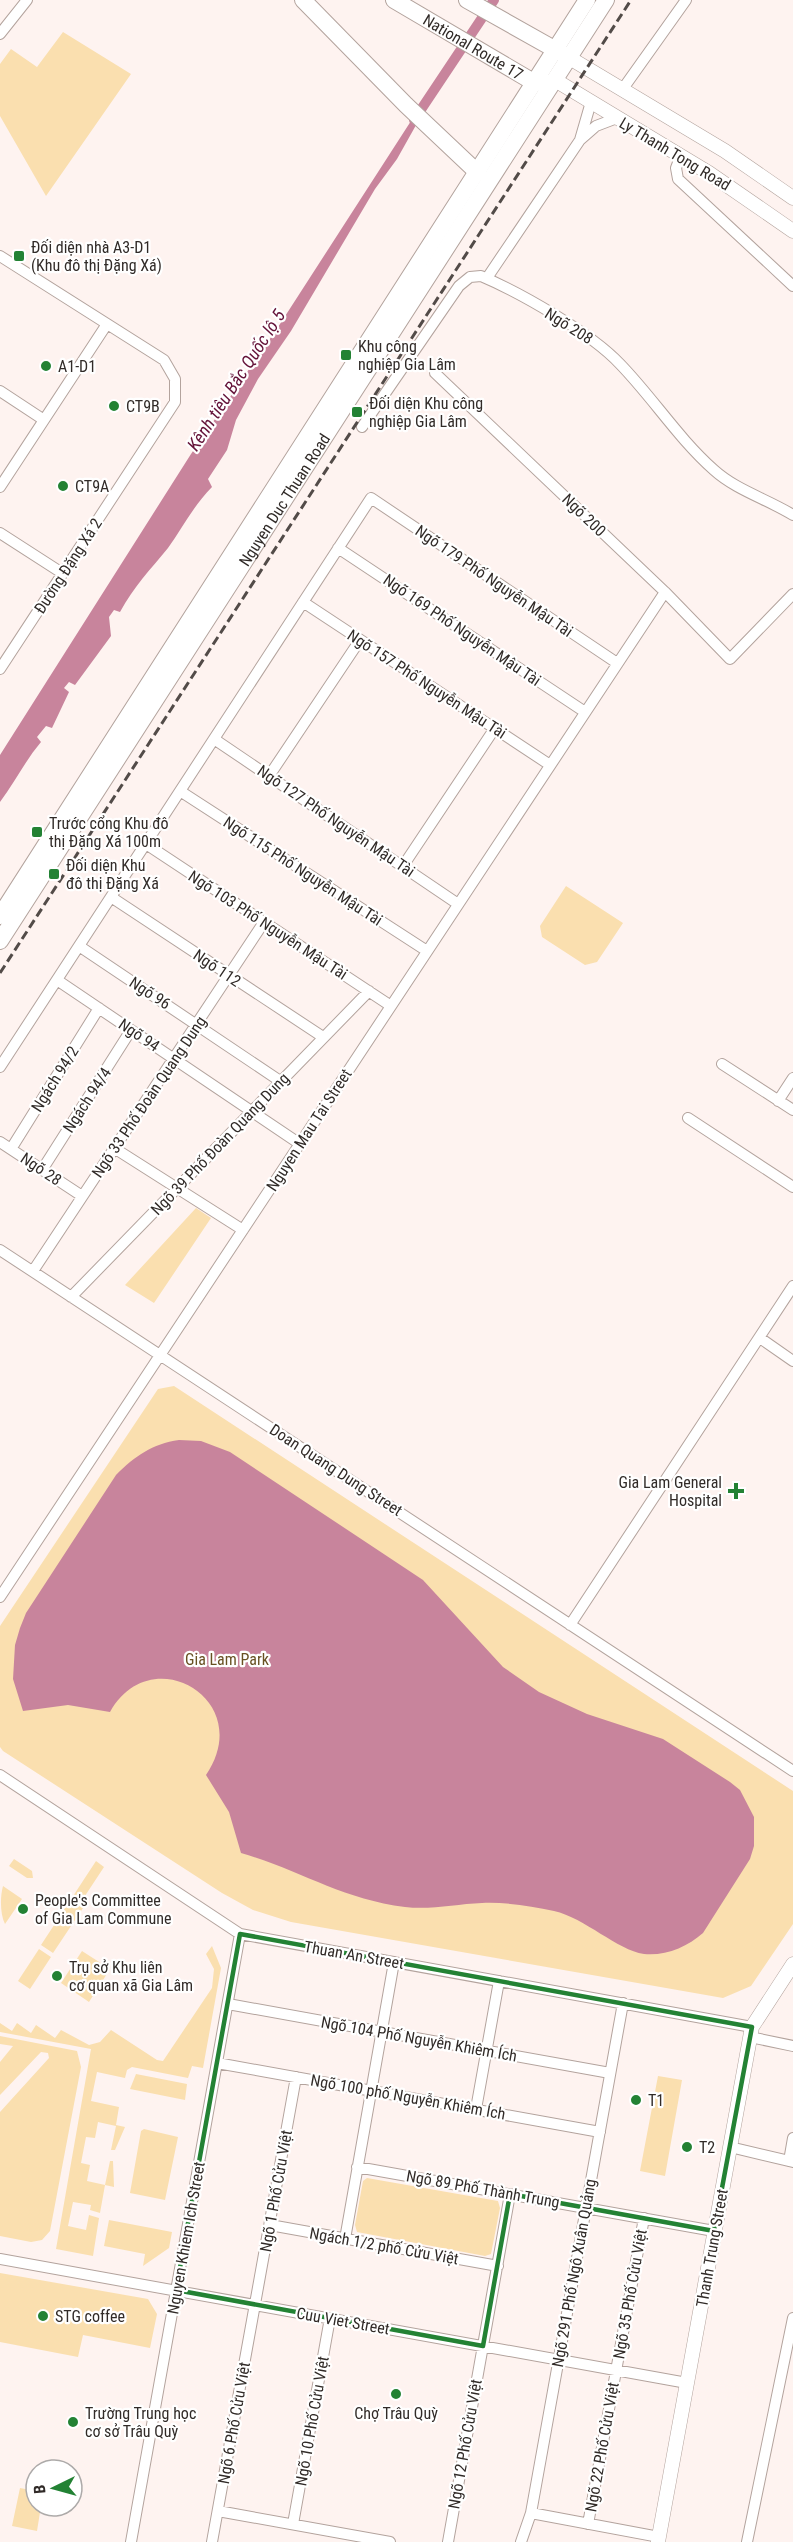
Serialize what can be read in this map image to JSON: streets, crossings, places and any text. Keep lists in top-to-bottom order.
{
  "streets": {
    "highway": ["National Route 17", "Nguyen Duc Thuan Road"],
    "main road": ["Ly Thanh Tong Road", "Thanh Trung Street"],
    "street": [
      "Ngõ 208",
      "Ngõ 200",
      "Đường Đặng Xá 2",
      "Ngõ 179 Phố Nguyễn Mậu Tài",
      "Ngõ 169 Phố Nguyễn Mậu Tài",
      "Ngõ 157 Phố Nguyễn Mậu Tài",
      "Ngõ 127 Phố Nguyễn Mậu Tài",
      "Ngõ 115 Phố Nguyễn Mậu Tài",
      "Ngõ 103 Phố Nguyễn Mậu Tài",
      "Ngõ 112",
      "Ngõ 96",
      "Ngõ 94",
      "Ngách 94/2",
      "Ngõ 33 Phố Đoàn Quang Dung",
      "Ngách 94/4",
      "Nguyen Mau Tai Street",
      "Ngõ 39 Phố Đoàn Quang Dung",
      "Ngõ 28",
      "Doan Quang Dung Street",
      "Thuan An Street",
      "Ngõ 104 Phố Nguyễn Khiêm Ích",
      "Ngõ 100 phố Nguyễn Khiêm Ích",
      "Ngõ 89 Phố Thành Trung",
      "Ngõ 1 Phố Cửu Việt",
      "Nguyen Khiem Ich Street",
      "Ngách 1/2 phố Cửu Việt",
      "Ngõ 291 Phố Ngô Xuân Quảng",
      "Ngõ 35 Phố Cửu Việt",
      "Cuu Viet Street",
      "Ngõ 10 Phố Cửu Việt",
      "Ngõ 6 Phố Cửu Việt",
      "Ngõ 12 Phố Cửu Việt",
      "Ngõ 22 Phố Cửu Việt"
    ]
  },
  "crossings": [
    ["National Route 17", "Ly Thanh Tong Road"],
    ["National Route 17", "Nguyen Duc Thuan Road"],
    ["Ly Thanh Tong Road", "Nguyen Duc Thuan Road"],
    ["Ngõ 200", "Nguyen Mau Tai Street"],
    ["Ngõ 179 Phố Nguyễn Mậu Tài", "Ngõ 169 Phố Nguyễn Mậu Tài"],
    ["Ngõ 179 Phố Nguyễn Mậu Tài", "Nguyen Mau Tai Street"],
    ["Ngõ 169 Phố Nguyễn Mậu Tài", "Nguyen Mau Tai Street"],
    ["Ngõ 157 Phố Nguyễn Mậu Tài", "Nguyen Mau Tai Street"],
    ["Ngõ 127 Phố Nguyễn Mậu Tài", "Nguyen Mau Tai Street"],
    ["Ngõ 115 Phố Nguyễn Mậu Tài", "Nguyen Mau Tai Street"],
    ["Ngõ 103 Phố Nguyễn Mậu Tài", "Ngõ 33 Phố Đoàn Quang Dung"],
    ["Ngõ 103 Phố Nguyễn Mậu Tài", "Nguyen Mau Tai Street"],
    ["Ngõ 103 Phố Nguyễn Mậu Tài", "Ngõ 39 Phố Đoàn Quang Dung"],
    ["Ngõ 112", "Ngõ 33 Phố Đoàn Quang Dung"],
    ["Ngõ 112", "Ngõ 39 Phố Đoàn Quang Dung"],
    ["Ngõ 96", "Ngõ 33 Phố Đoàn Quang Dung"],
    ["Ngõ 96", "Ngõ 39 Phố Đoàn Quang Dung"],
    ["Ngõ 94", "Ngách 94/2"],
    ["Ngõ 94", "Ngõ 33 Phố Đoàn Quang Dung"],
    ["Ngõ 94", "Ngách 94/4"],
    ["Ngõ 94", "Nguyen Mau Tai Street"],
    ["Ngõ 94", "Ngõ 39 Phố Đoàn Quang Dung"],
    ["Ngách 94/2", "Ngõ 28"],
    ["Ngõ 33 Phố Đoàn Quang Dung", "Ngõ 28"],
    ["Ngõ 33 Phố Đoàn Quang Dung", "Doan Quang Dung Street"],
    ["Ngách 94/4", "Ngõ 28"],
    ["Nguyen Mau Tai Street", "Doan Quang Dung Street"],
    ["Ngõ 39 Phố Đoàn Quang Dung", "Doan Quang Dung Street"],
    ["Thuan An Street", "Nguyen Khiem Ich Street"],
    ["Thuan An Street", "Thanh Trung Street"],
    ["Thuan An Street", "Ngõ 291 Phố Ngô Xuân Quảng"],
    ["Ngõ 104 Phố Nguyễn Khiêm Ích", "Nguyen Khiem Ich Street"],
    ["Ngõ 104 Phố Nguyễn Khiêm Ích", "Ngõ 291 Phố Ngô Xuân Quảng"],
    ["Ngõ 100 phố Nguyễn Khiêm Ích", "Ngõ 1 Phố Cửu Việt"],
    ["Ngõ 100 phố Nguyễn Khiêm Ích", "Nguyen Khiem Ich Street"],
    ["Ngõ 100 phố Nguyễn Khiêm Ích", "Ngõ 291 Phố Ngô Xuân Quảng"],
    ["Ngõ 89 Phố Thành Trung", "Thanh Trung Street"],
    ["Ngõ 89 Phố Thành Trung", "Ngõ 291 Phố Ngô Xuân Quảng"],
    ["Ngõ 89 Phố Thành Trung", "Ngõ 35 Phố Cửu Việt"],
    ["Ngõ 89 Phố Thành Trung", "Ngõ 12 Phố Cửu Việt"],
    ["Ngõ 1 Phố Cửu Việt", "Ngách 1/2 phố Cửu Việt"],
    ["Ngõ 1 Phố Cửu Việt", "Cuu Viet Street"],
    ["Ngõ 1 Phố Cửu Việt", "Ngõ 6 Phố Cửu Việt"],
    ["Nguyen Khiem Ich Street", "Cuu Viet Street"],
    ["Ngách 1/2 phố Cửu Việt", "Ngõ 12 Phố Cửu Việt"],
    ["Thanh Trung Street", "Cuu Viet Street"],
    ["Ngõ 291 Phố Ngô Xuân Quảng", "Cuu Viet Street"],
    ["Ngõ 35 Phố Cửu Việt", "Cuu Viet Street"],
    ["Ngõ 35 Phố Cửu Việt", "Ngõ 22 Phố Cửu Việt"],
    ["Cuu Viet Street", "Ngõ 10 Phố Cửu Việt"],
    ["Cuu Viet Street", "Ngõ 6 Phố Cửu Việt"],
    ["Cuu Viet Street", "Ngõ 12 Phố Cửu Việt"],
    ["Cuu Viet Street", "Ngõ 22 Phố Cửu Việt"]
  ],
  "water": ["Kênh tiêu Bắc Quốc lộ 5"],
  "parks": ["Gia Lam Park"],
  "places": {
    "transit": [
      "Đối diện nhà A3-D1 (Khu đô thị Đặng Xá)",
      "Khu công nghiệp Gia Lâm",
      "Đối diện Khu công nghiệp Gia Lâm",
      "Trước cổng Khu đô thị Đặng Xá 100m",
      "Đối diện Khu đô thị Đặng Xá"
    ],
    "other": [
      "A1-D1",
      "CT9B",
      "CT9A",
      "People's Committee of Gia Lam Commune",
      "Trụ sở Khu liên cơ quan xã Gia Lâm",
      "T1",
      "T2",
      "STG coffee",
      "Chợ Trâu Quỳ",
      "Trường Trung học cơ sở Trâu Quỳ"
    ],
    "health": ["Gia Lam General Hospital"]
  },
  "north": "left"
}
